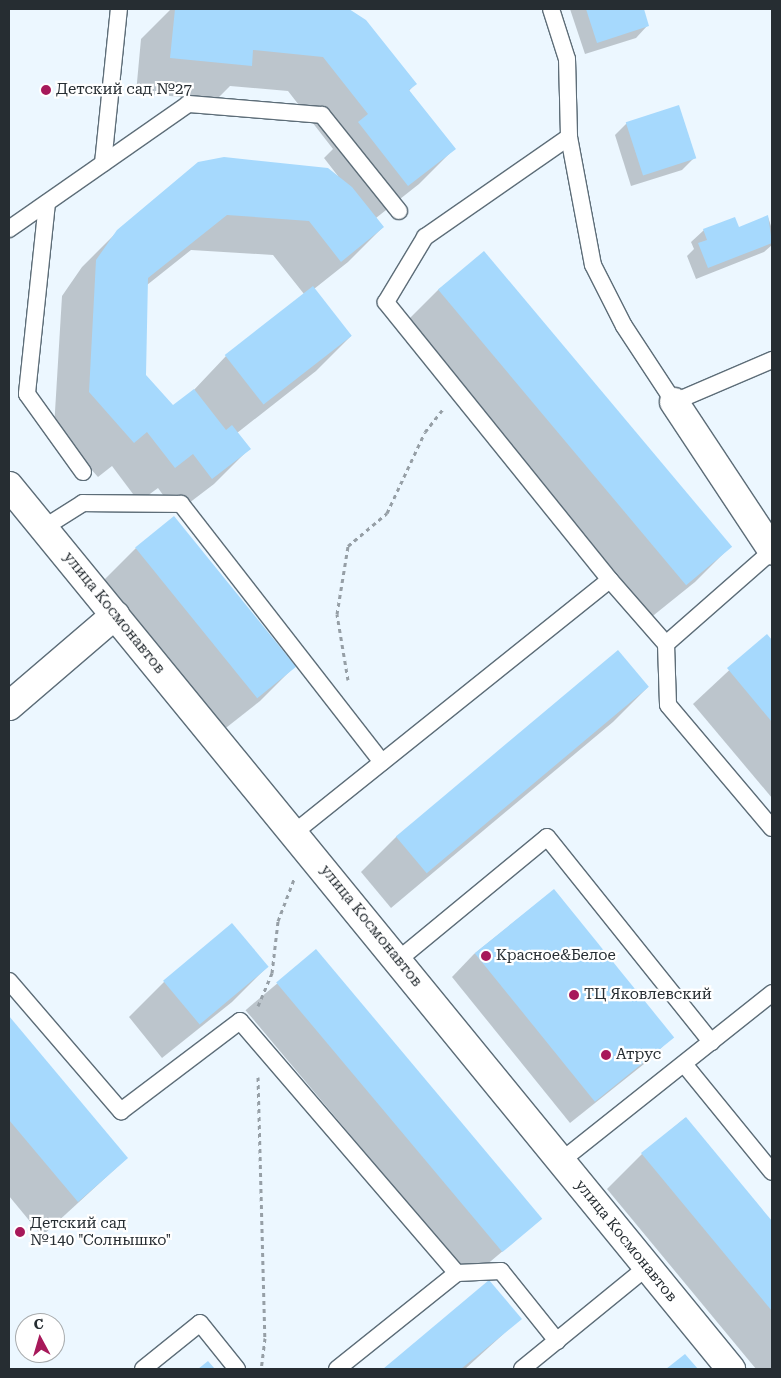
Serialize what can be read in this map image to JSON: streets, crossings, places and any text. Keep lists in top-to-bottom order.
{
  "streets": {
    "street": ["улица Космонавтов"]
  },
  "places": [
    "Детский сад №27",
    "Красное&Белое",
    "ТЦ Яковлевский",
    "Атрус",
    "Детский сад №140 \"Солнышко\""
  ],
  "north": "top"
}
